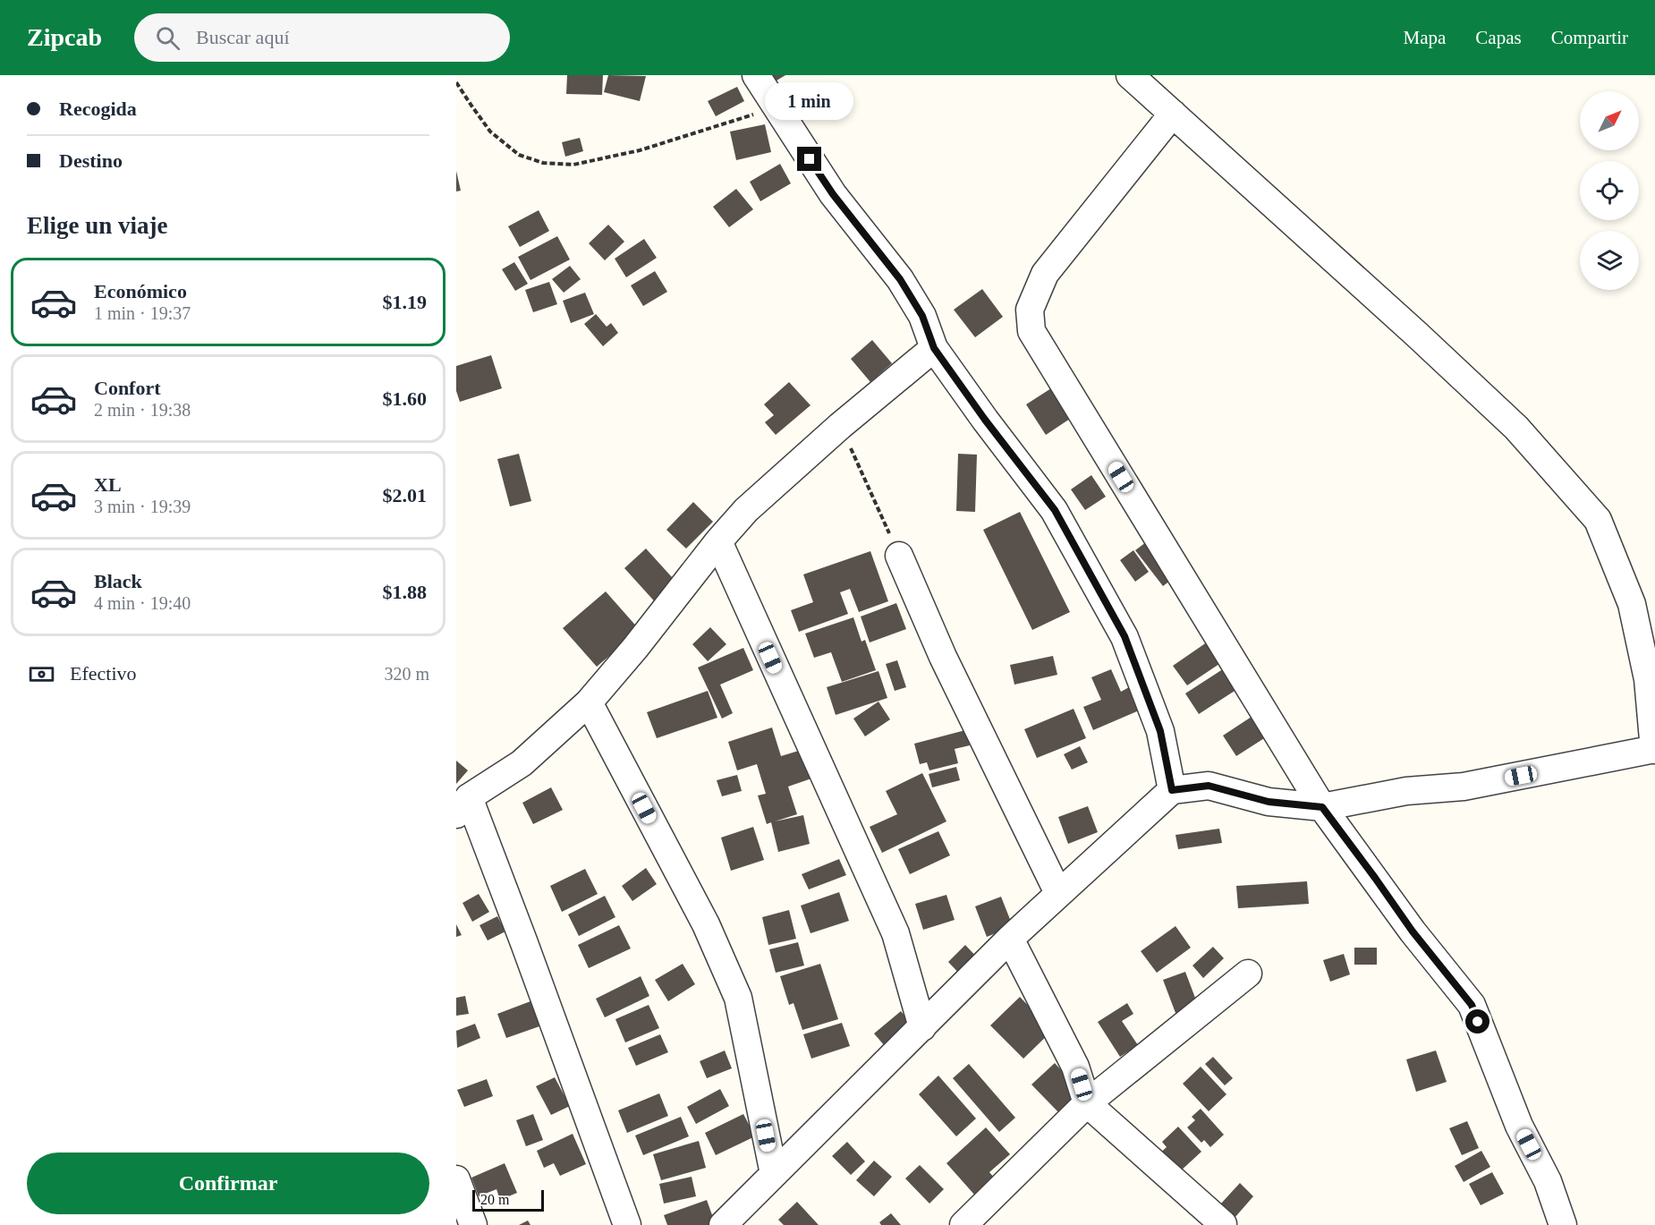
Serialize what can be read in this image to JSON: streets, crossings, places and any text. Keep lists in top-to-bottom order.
{
  "scale_bar": "20 m",
  "north": "top right",
  "page": {
    "header": "Zipcab",
    "search": "Buscar aquí",
    "nav": ["Mapa", "Capas", "Compartir"],
    "banner": ["Recogida", "Destino"],
    "bubble": "1 min",
    "heading": "Elige un viaje",
    "list": [
      {
        "name": "Económico",
        "note": "1 min · 19:37",
        "value": "$1.19"
      },
      {
        "name": "Confort",
        "note": "2 min · 19:38",
        "value": "$1.60"
      },
      {
        "name": "XL",
        "note": "3 min · 19:39",
        "value": "$2.01"
      },
      {
        "name": "Black",
        "note": "4 min · 19:40",
        "value": "$1.88"
      }
    ],
    "pay": ["Efectivo", "320 m"],
    "buttons": "Confirmar",
    "scale": "20 m"
  }
}
